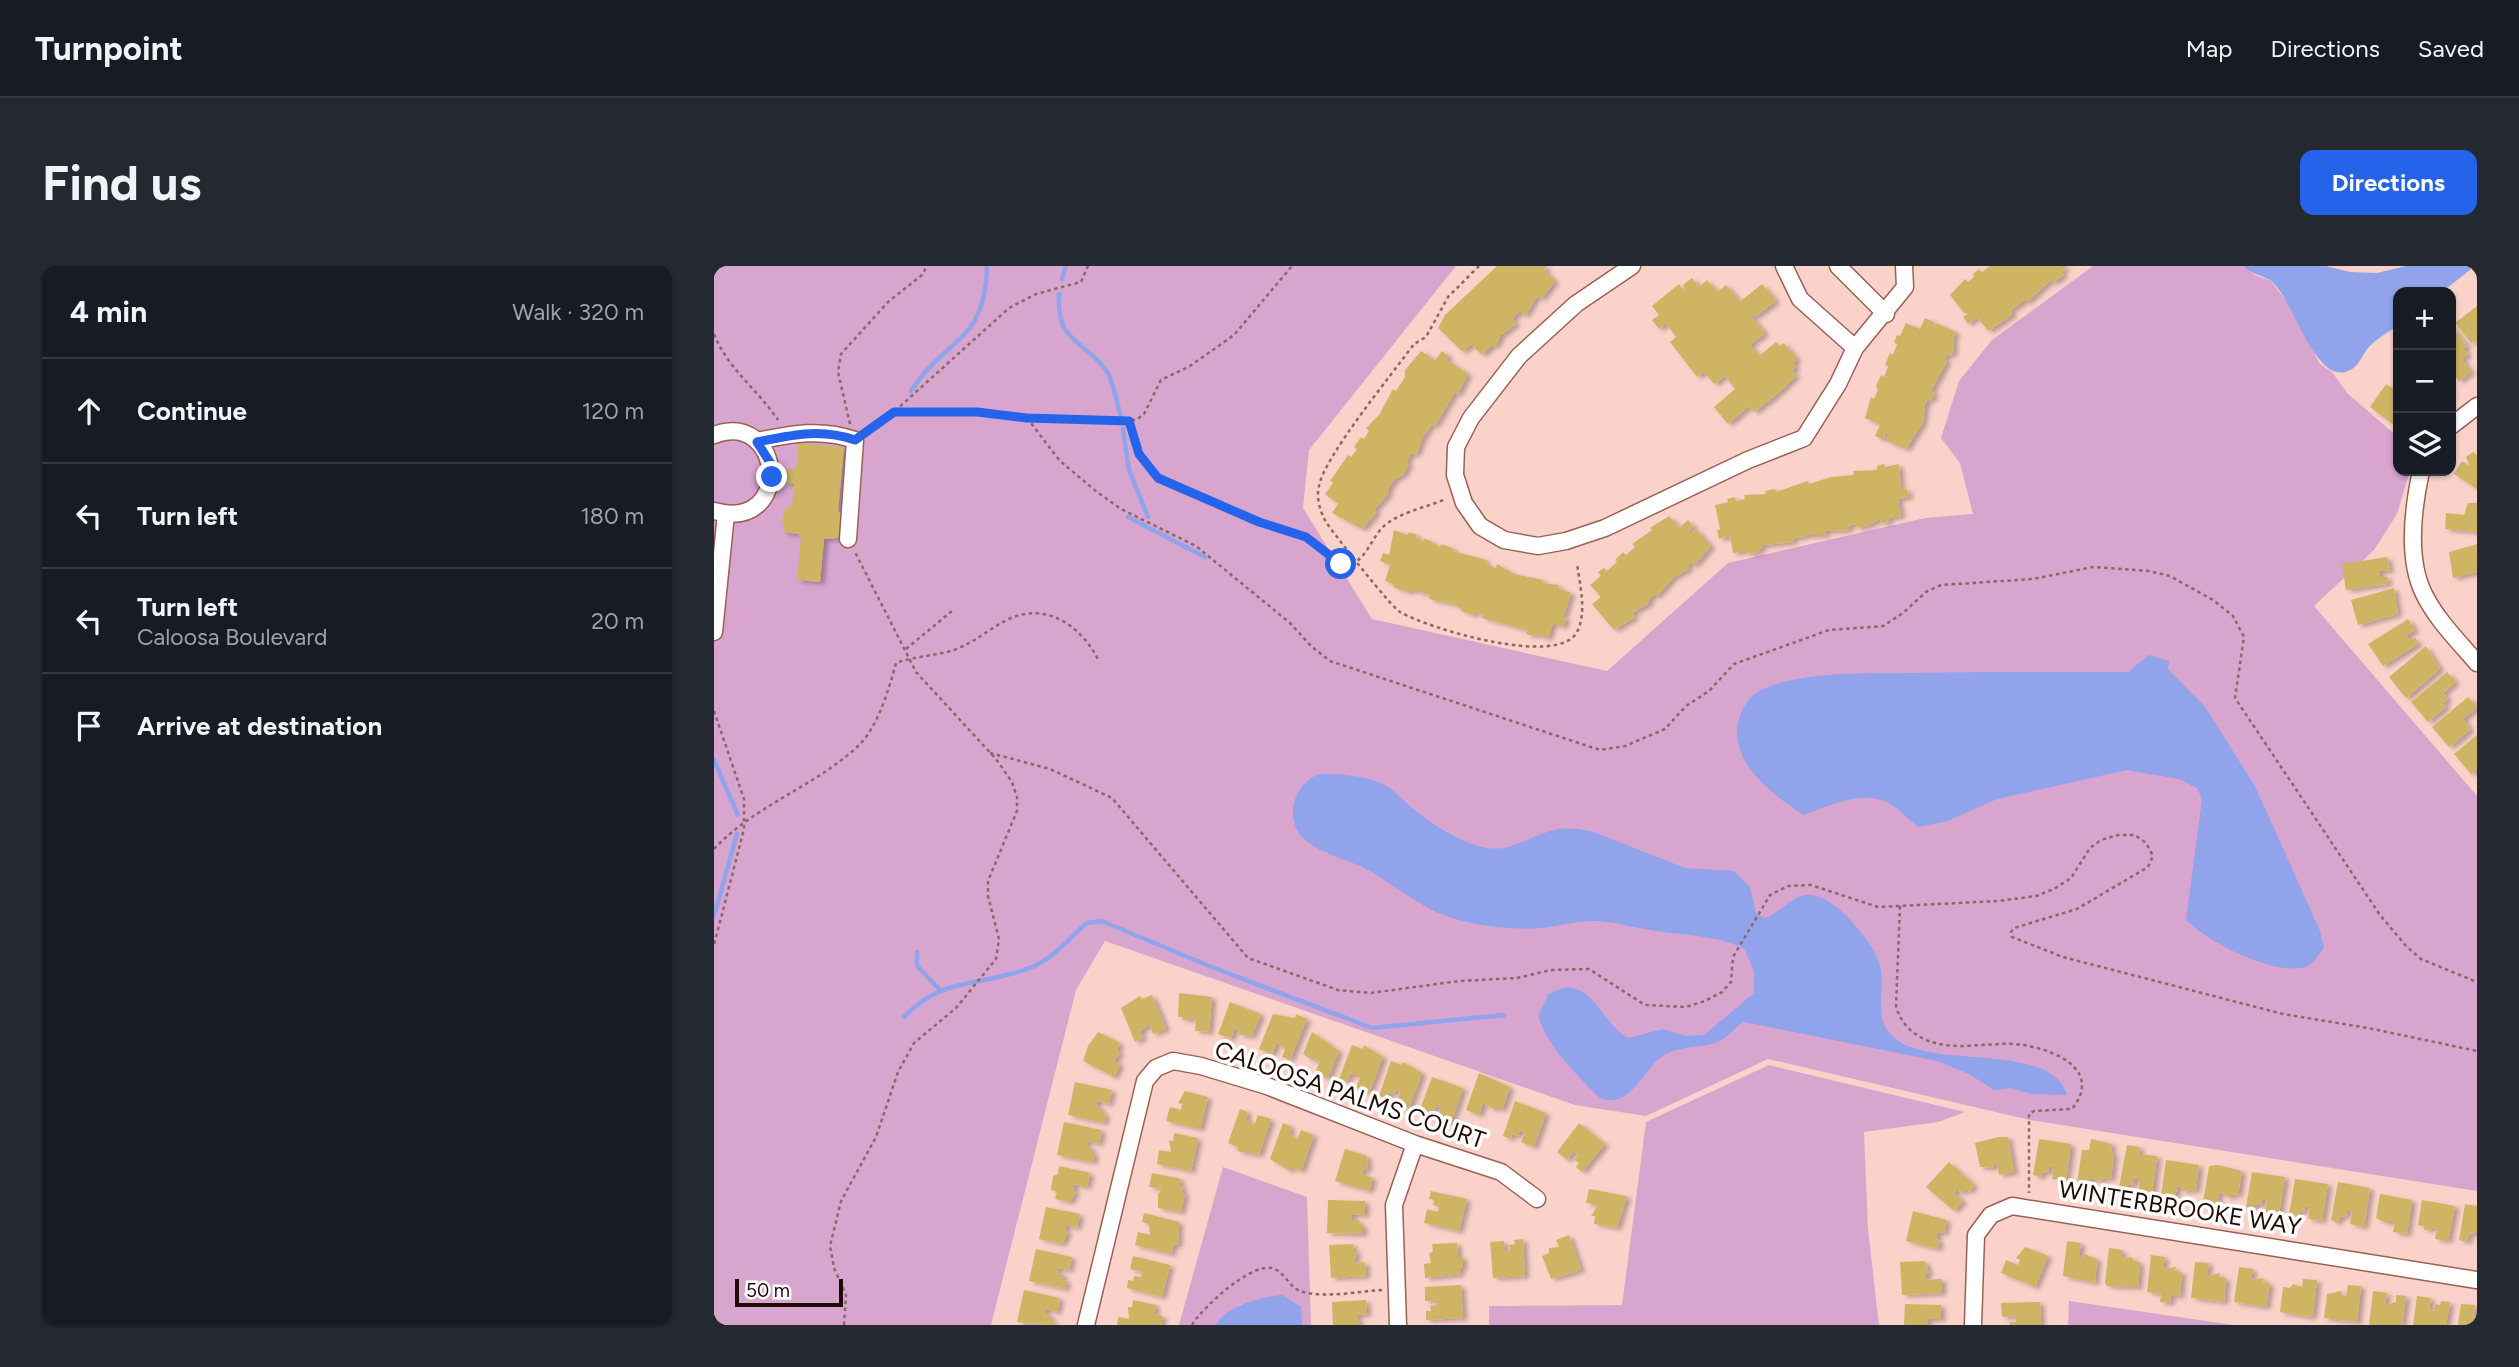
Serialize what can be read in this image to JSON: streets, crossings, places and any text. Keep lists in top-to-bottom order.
{
  "streets": {
    "street": ["CALOOSA PALMS COURT", "WINTERBROOKE WAY"]
  },
  "scale_bar": "50 m",
  "page": {
    "header": "Turnpoint",
    "nav": ["Map", "Directions", "Saved"],
    "buttons": "Directions",
    "title": "Find us",
    "heading": ["4 min", "Walk · 320 m"],
    "map_buttons": ["+", "−"],
    "list": [
      ["Continue", "120 m"],
      ["Turn left", "180 m"],
      ["Turn left", "Caloosa Boulevard", "20 m"],
      "Arrive at destination"
    ],
    "scale": "50 m"
  }
}
